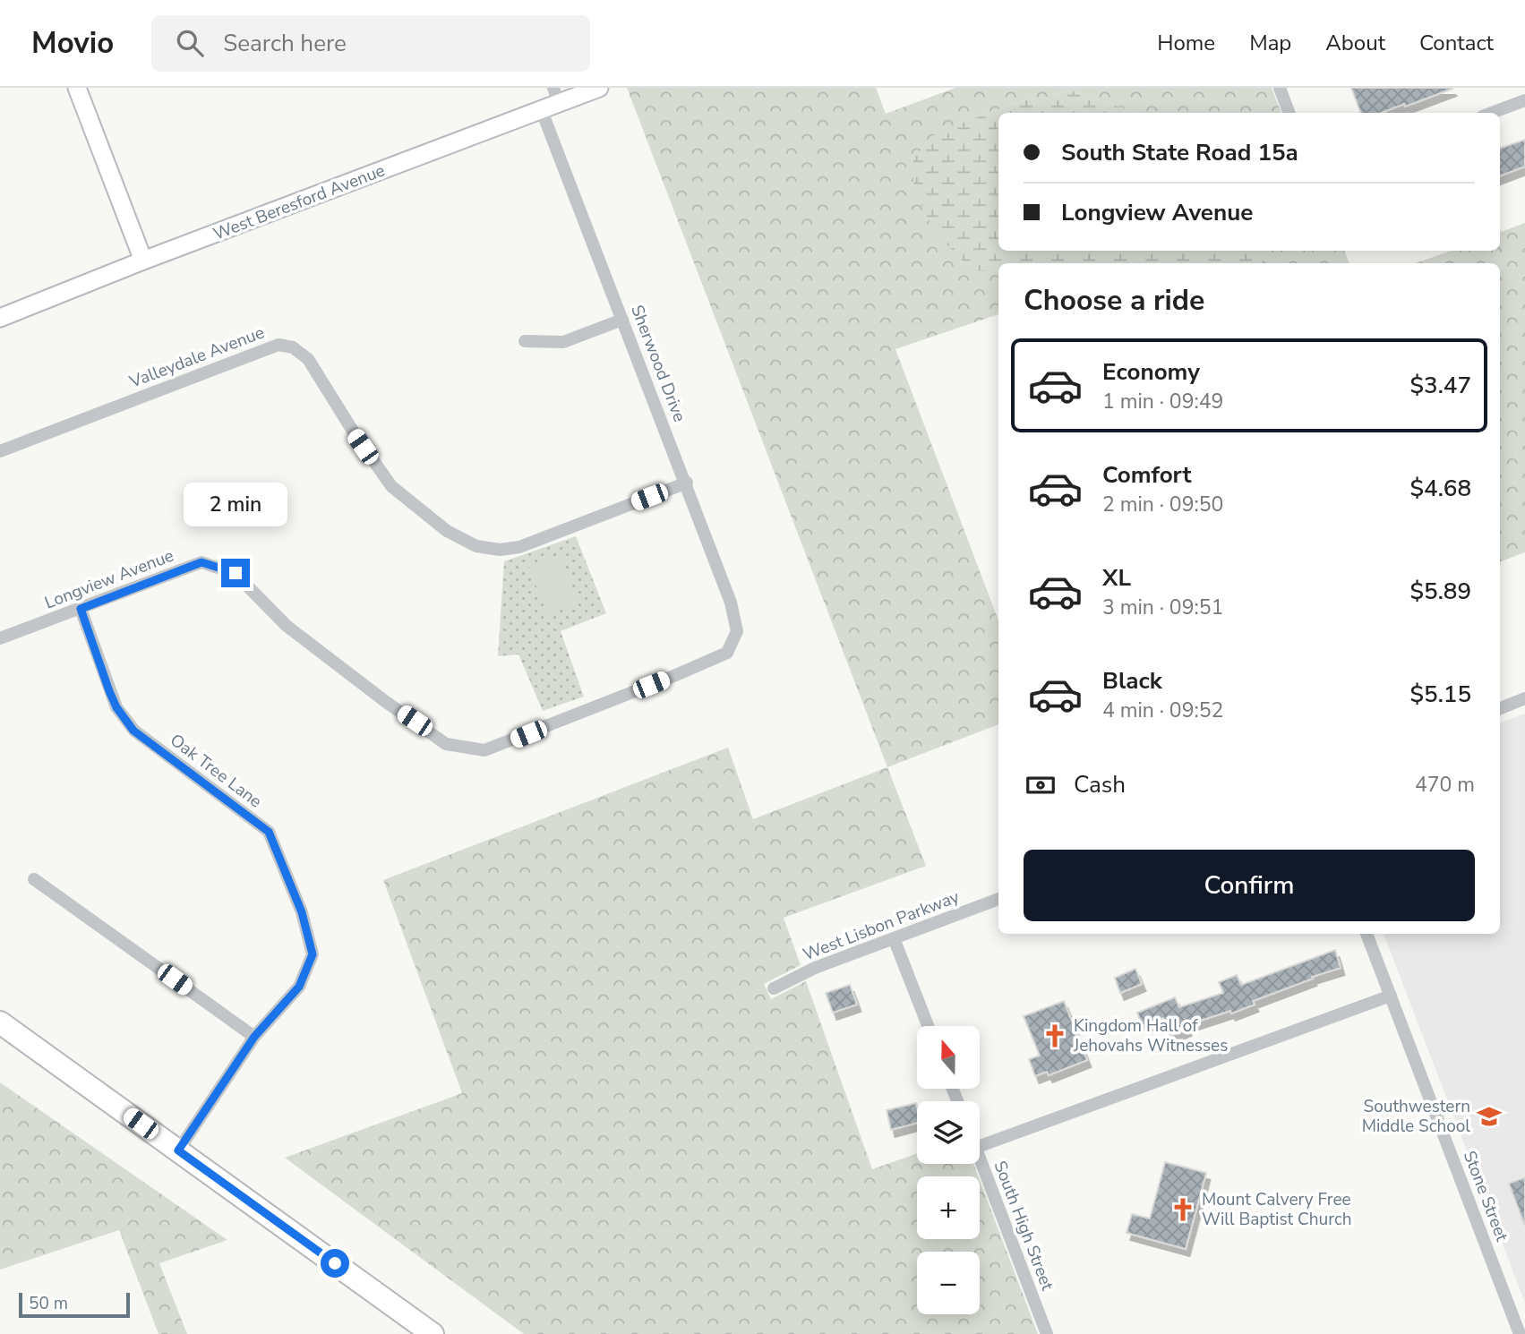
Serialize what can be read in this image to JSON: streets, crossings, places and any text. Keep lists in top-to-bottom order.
{
  "streets": {
    "street": [
      "West Beresford Avenue",
      "Valleydale Avenue",
      "Sherwood Drive",
      "Longview Avenue",
      "Oak Tree Lane",
      "West Lisbon Parkway",
      "Stone Street",
      "South High Street"
    ]
  },
  "crossings": [
    ["West Beresford Avenue", "Sherwood Drive"],
    ["Valleydale Avenue", "Sherwood Drive"],
    ["Sherwood Drive", "Longview Avenue"],
    ["Longview Avenue", "Oak Tree Lane"]
  ],
  "places": {
    "church": ["Kingdom Hall of Jehovahs Witnesses", "Mount Calvery Free Will Baptist Church"],
    "school or university": ["Southwestern Middle School"]
  },
  "scale_bar": "50 m",
  "north": "top",
  "page": {
    "header": "Movio",
    "search": "Search here",
    "nav": [
      "Home",
      "Map",
      "About",
      "Contact"
    ],
    "banner": ["South State Road 15a", "Longview Avenue"],
    "heading": "Choose a ride",
    "list": [
      {
        "name": "Economy",
        "note": "1 min · 09:49",
        "value": "$3.47"
      },
      {
        "name": "Comfort",
        "note": "2 min · 09:50",
        "value": "$4.68"
      },
      {
        "name": "XL",
        "note": "3 min · 09:51",
        "value": "$5.89"
      },
      {
        "name": "Black",
        "note": "4 min · 09:52",
        "value": "$5.15"
      }
    ],
    "bubble": "2 min",
    "pay": ["Cash", "470 m"],
    "buttons": "Confirm",
    "map_buttons": ["+", "−"],
    "scale": "50 m"
  }
}
